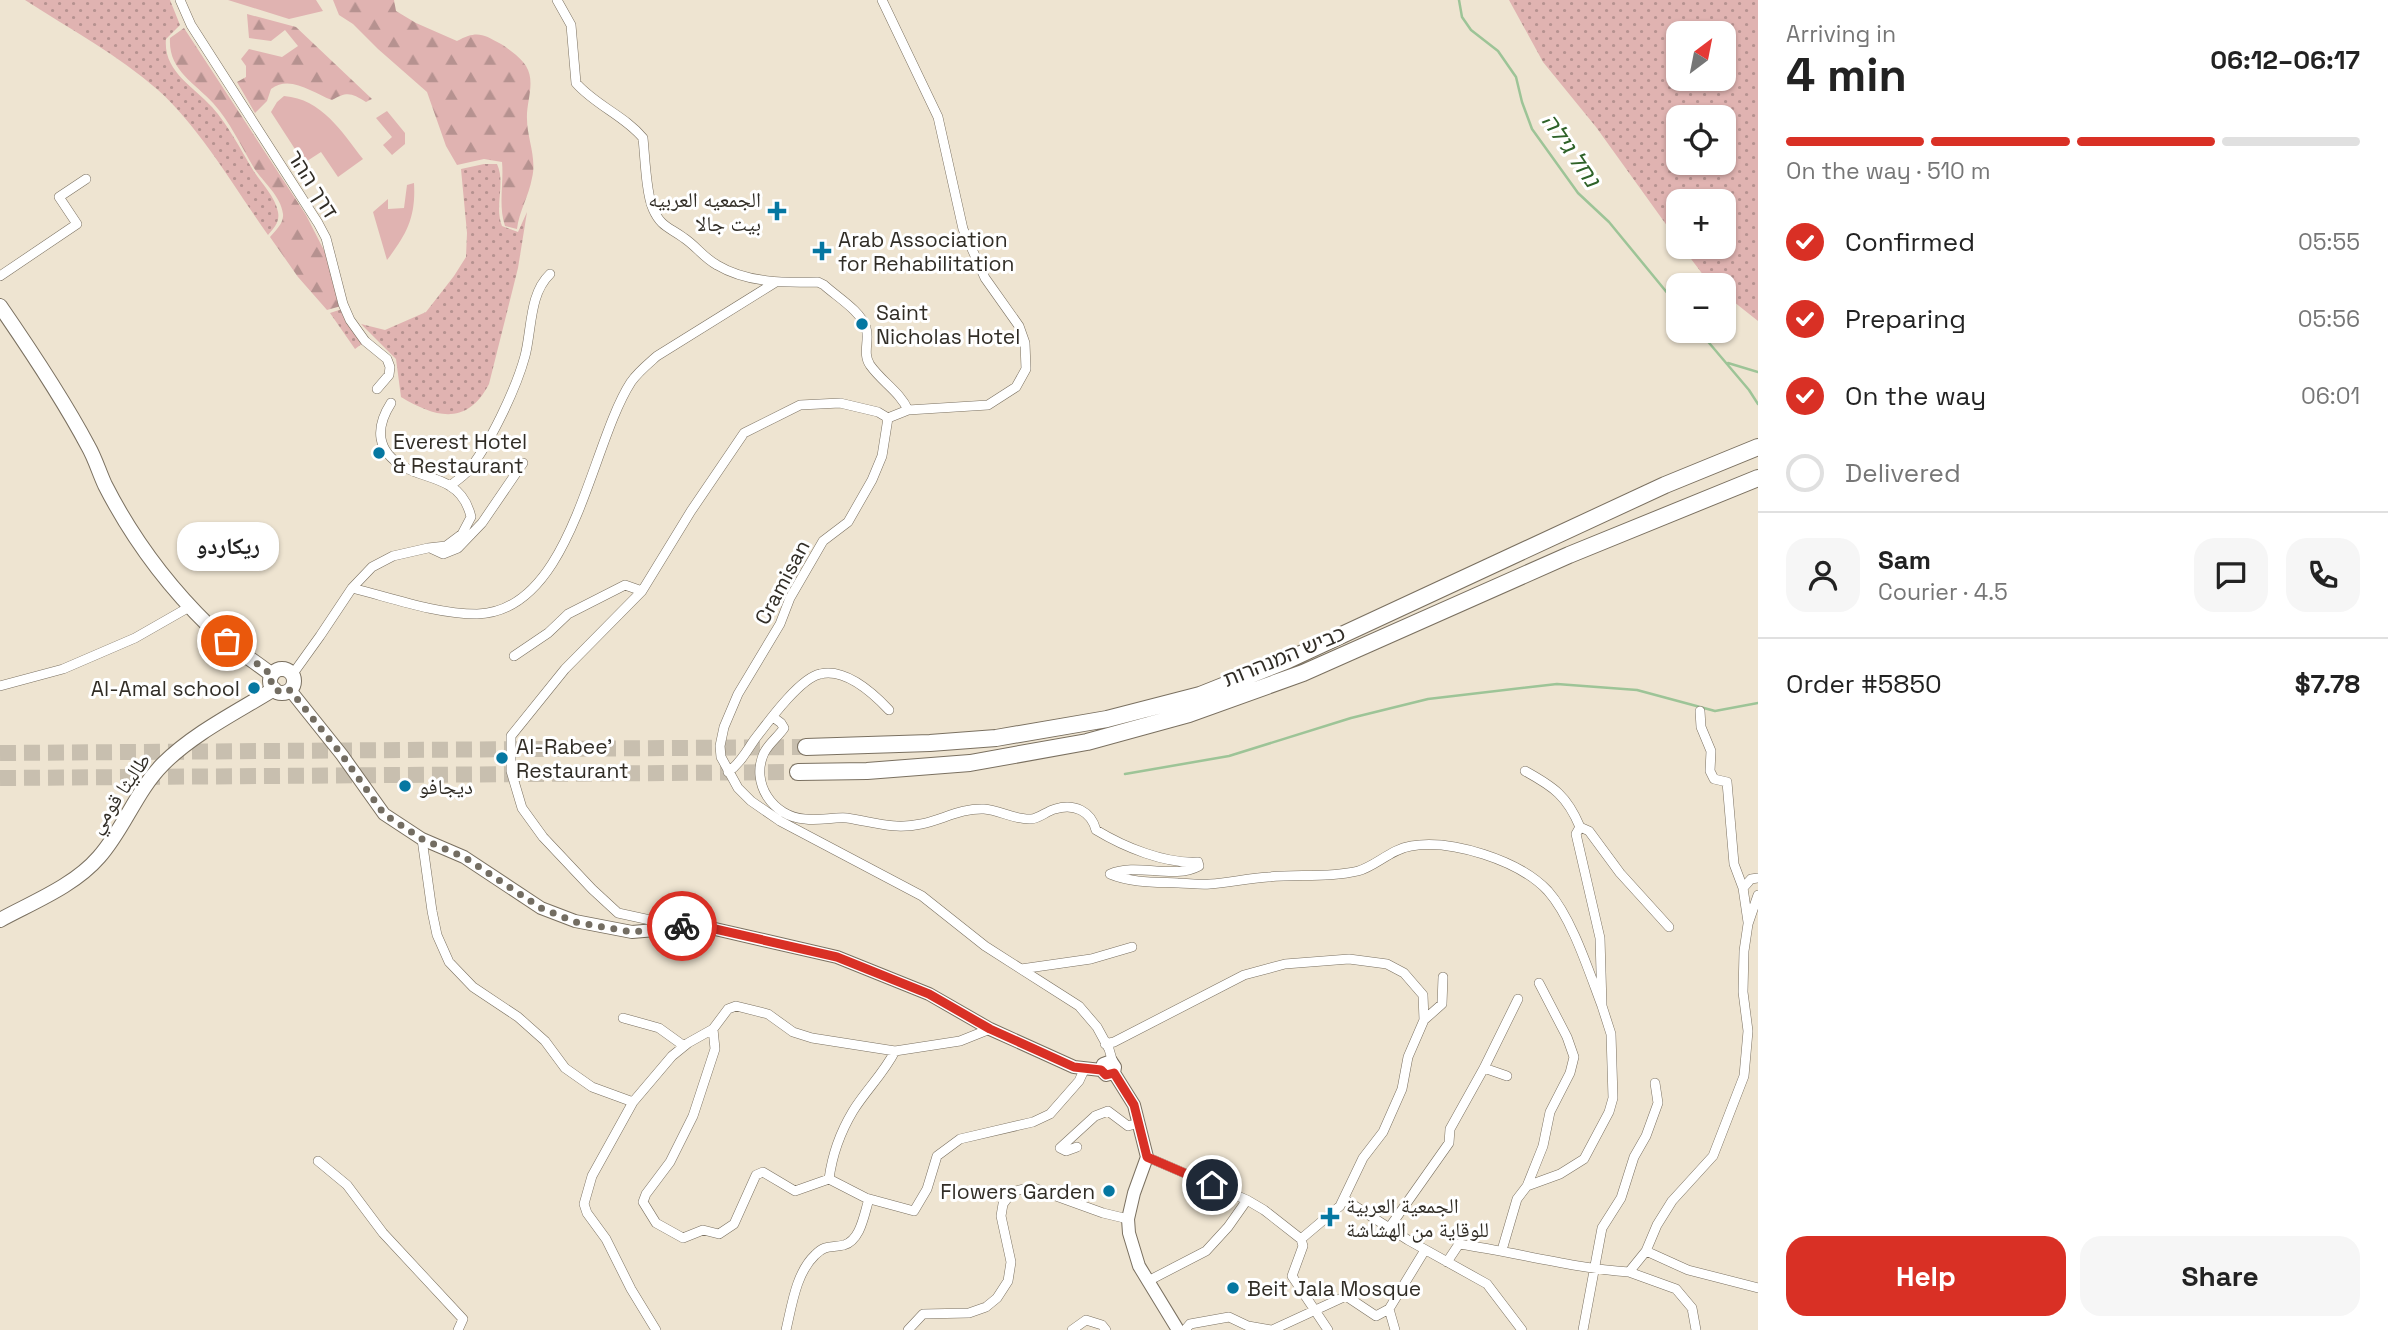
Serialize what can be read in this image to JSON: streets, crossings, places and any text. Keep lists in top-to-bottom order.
{
  "streets": {
    "highway": ["כביש המנהרות"],
    "main road": ["طاليثا قومي"],
    "street": ["דרך ההר", "Cramisan"]
  },
  "water": ["נחל גילה"],
  "places": {
    "health": ["الجمعيه العربيه بيت جالا", "Arab Association for Rehabilitation", "الجمعية العربية للوقاية من الهشاشة"],
    "other": [
      "Saint Nicholas Hotel",
      "Everest Hotel & Restaurant",
      "ريكاردو",
      "Al-Amal school",
      "Al-Rabee' Restaurant",
      "ديجافو",
      "Flowers Garden",
      "Beit Jala Mosque"
    ]
  },
  "north": "top right",
  "page": {
    "heading": ["4 min", "Arriving in", "06:12–06:17"],
    "panel": [
      "Sam",
      "Courier · 4.5",
      "Order #5850",
      "$7.78"
    ],
    "map_buttons": ["+", "−"],
    "bar": "On the way · 510 m",
    "list": [
      ["Confirmed", "05:55"],
      ["Preparing", "05:56"],
      ["On the way", "06:01"],
      "Delivered"
    ],
    "bubble": "ريكاردو",
    "buttons": ["Help", "Share"]
  }
}
